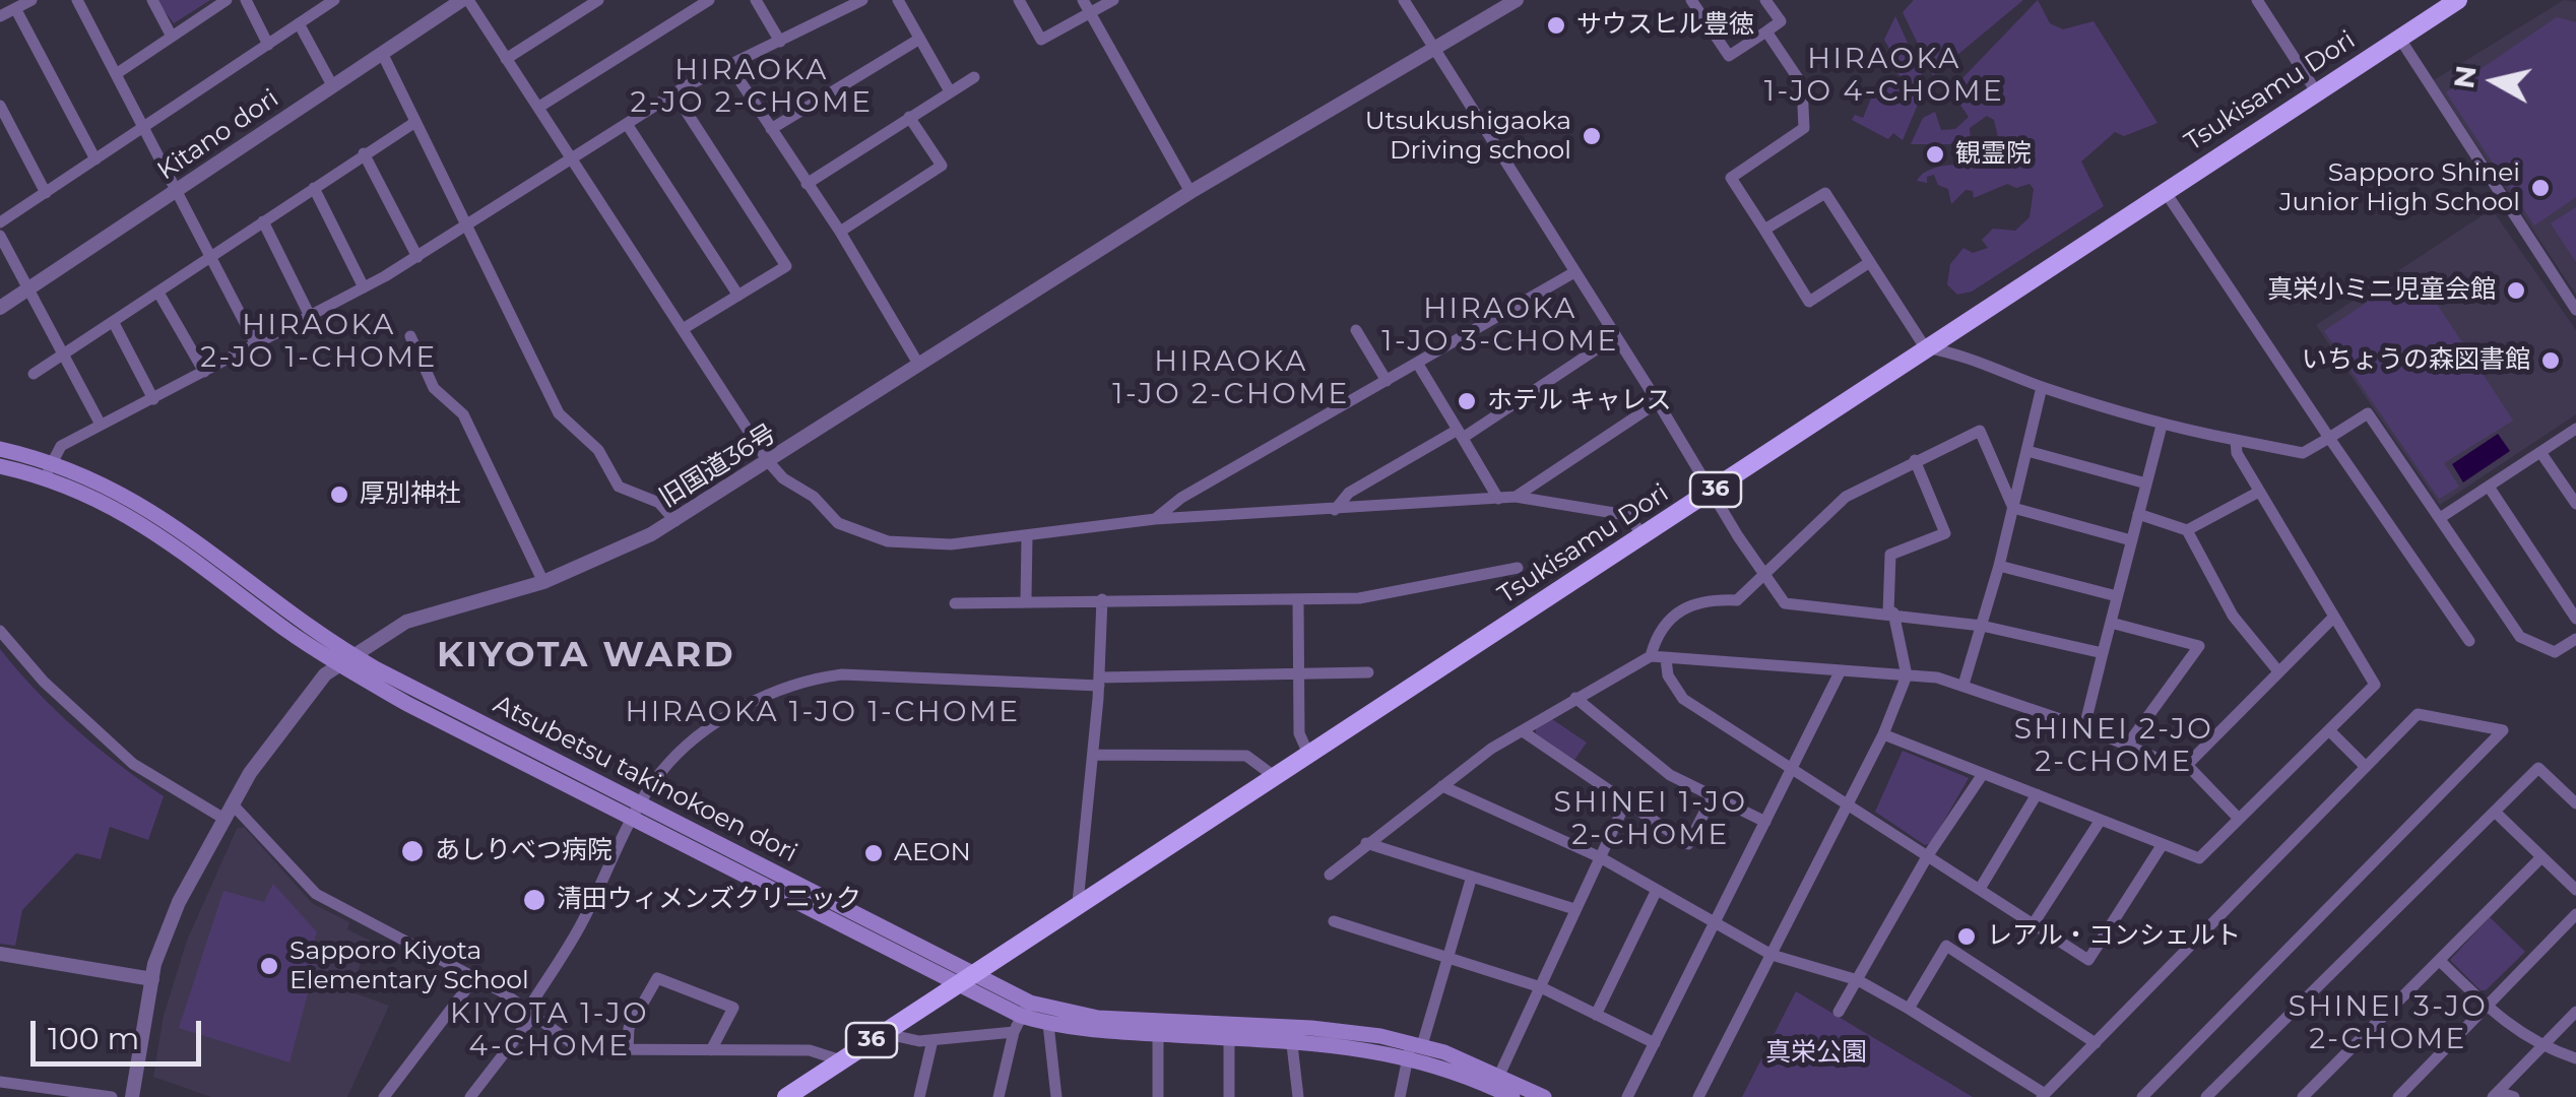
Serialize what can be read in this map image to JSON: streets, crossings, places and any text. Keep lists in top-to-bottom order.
{
  "streets": {
    "highway": ["Tsukisamu Dori", "36"],
    "main road": ["Atsubetsu takinokoen dori"],
    "street": ["Kitano dori", "旧国道36号"]
  },
  "crossings": [
    ["Tsukisamu Dori", "Atsubetsu takinokoen dori"],
    ["旧国道36号", "Atsubetsu takinokoen dori"]
  ],
  "districts": [
    "HIRAOKA 1-JO 4-CHOME",
    "HIRAOKA 2-JO 2-CHOME",
    "HIRAOKA 1-JO 3-CHOME",
    "HIRAOKA 2-JO 1-CHOME",
    "HIRAOKA 1-JO 2-CHOME",
    "KIYOTA WARD",
    "HIRAOKA 1-JO 1-CHOME",
    "SHINEI 2-JO 2-CHOME",
    "SHINEI 1-JO 2-CHOME",
    "SHINEI 3-JO 2-CHOME",
    "KIYOTA 1-JO 4-CHOME"
  ],
  "parks": ["真栄公園"],
  "places": [
    "サウスヒル豊徳",
    "Utsukushigaoka Driving school",
    "観霊院",
    "Sapporo Shinei Junior High School",
    "真栄小ミニ児童会館",
    "いちょうの森図書館",
    "ホテル キャレス",
    "厚別神社",
    "あしりべつ病院",
    "AEON",
    "清田ウィメンズクリニック",
    "レアル・コンシェルト",
    "Sapporo Kiyota Elementary School"
  ],
  "scale_bar": "100 m",
  "north": "left"
}
